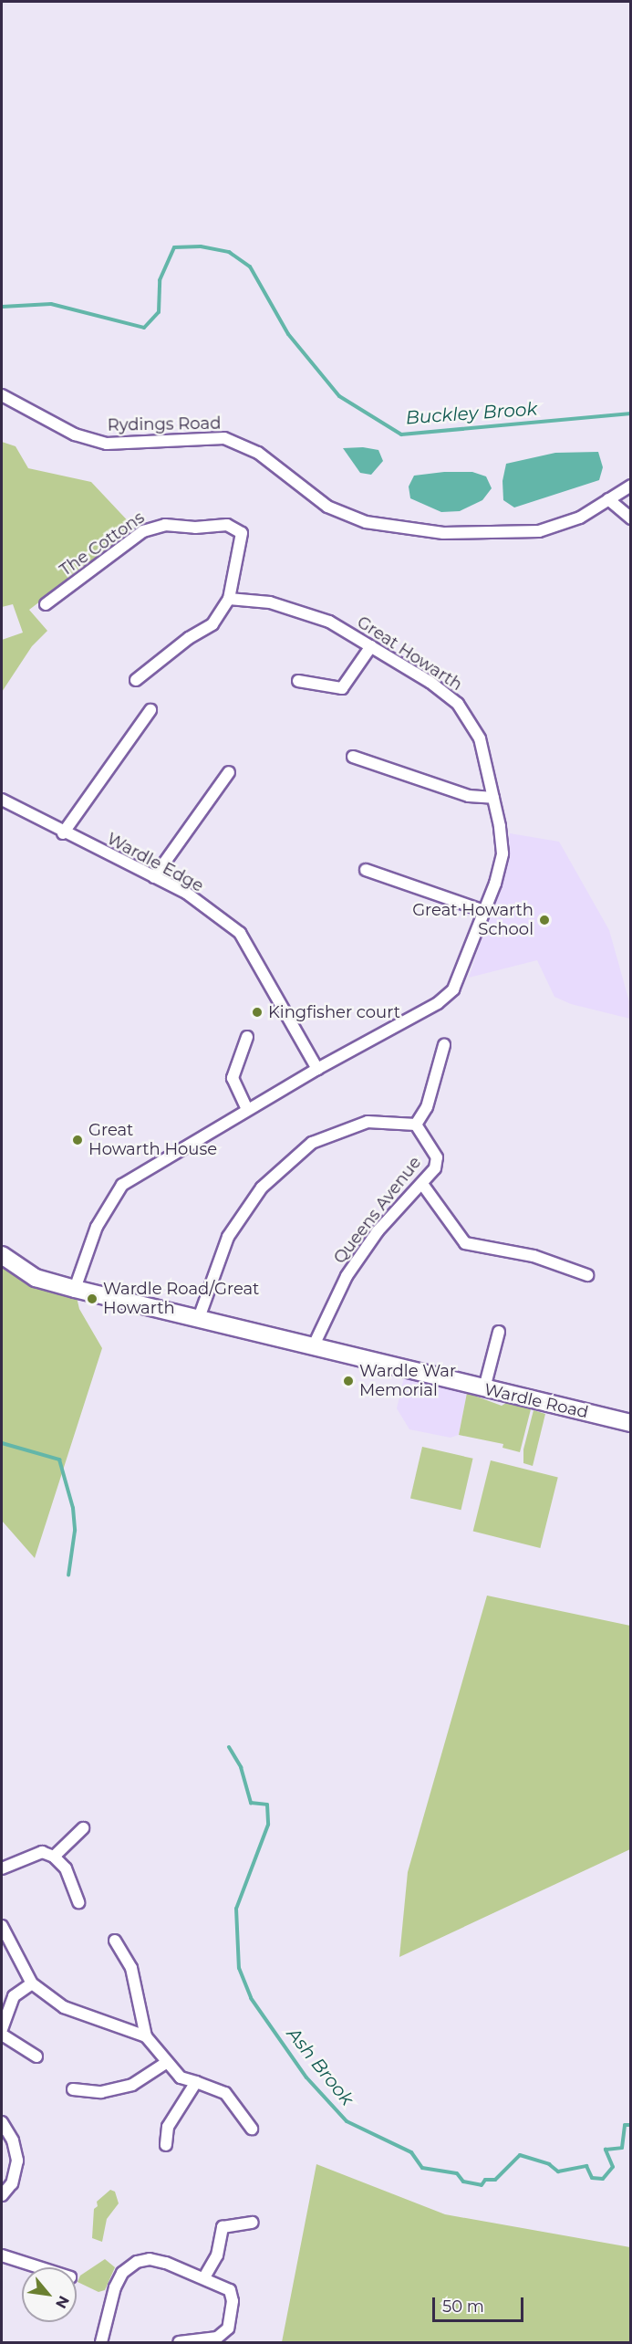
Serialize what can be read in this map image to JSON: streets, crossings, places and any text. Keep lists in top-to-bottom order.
{
  "streets": {
    "street": [
      "Rydings Road",
      "The Cottons",
      "Great Howarth",
      "Wardle Edge",
      "Queens Avenue",
      "Wardle Road"
    ]
  },
  "crossings": [
    ["The Cottons", "Great Howarth"],
    ["Great Howarth", "Wardle Edge"],
    ["Great Howarth", "Wardle Road"],
    ["Queens Avenue", "Wardle Road"]
  ],
  "water": ["Buckley Brook", "Ash Brook"],
  "places": [
    "Great Howarth School",
    "Kingfisher court",
    "Great Howarth House",
    "Wardle Road/Great Howarth",
    "Wardle War Memorial"
  ],
  "scale_bar": "50 m",
  "north": "bottom right"
}
